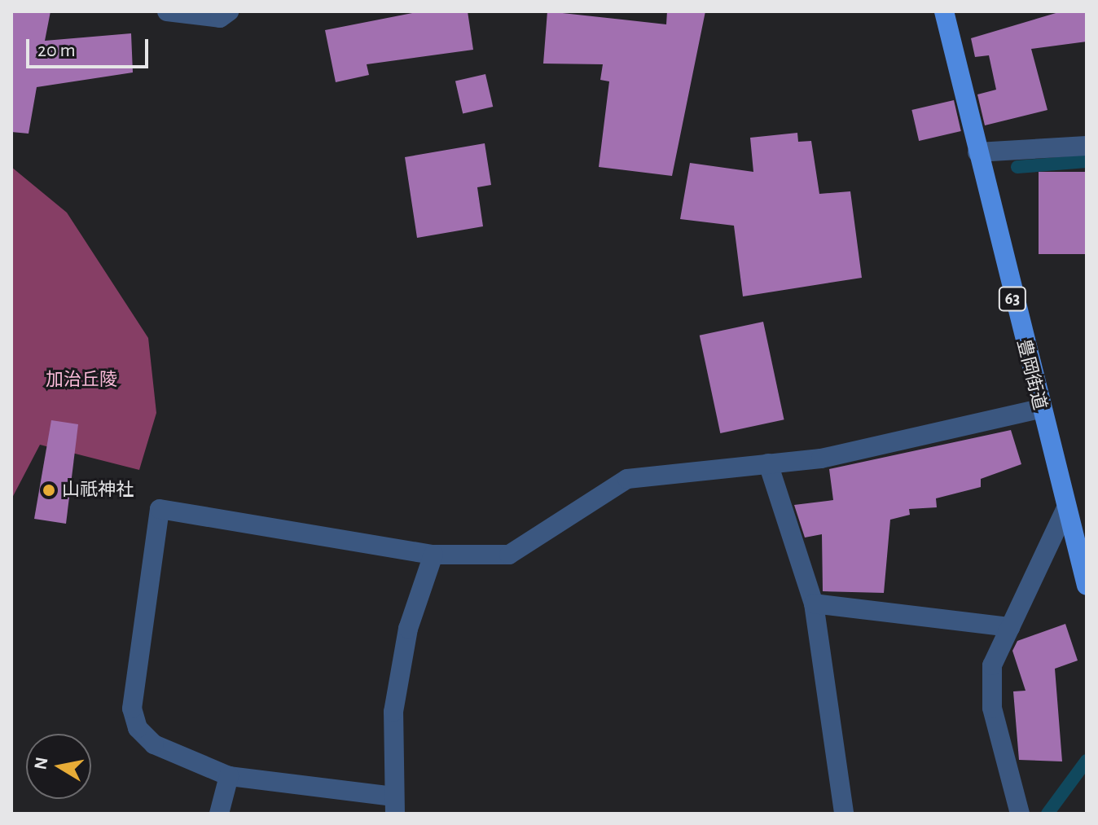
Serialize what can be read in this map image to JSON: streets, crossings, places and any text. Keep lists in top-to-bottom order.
{
  "streets": {
    "main road": ["63", "豊岡街道"]
  },
  "parks": ["加治丘陵"],
  "places": ["山祇神社"],
  "scale_bar": "20 m",
  "north": "left"
}
